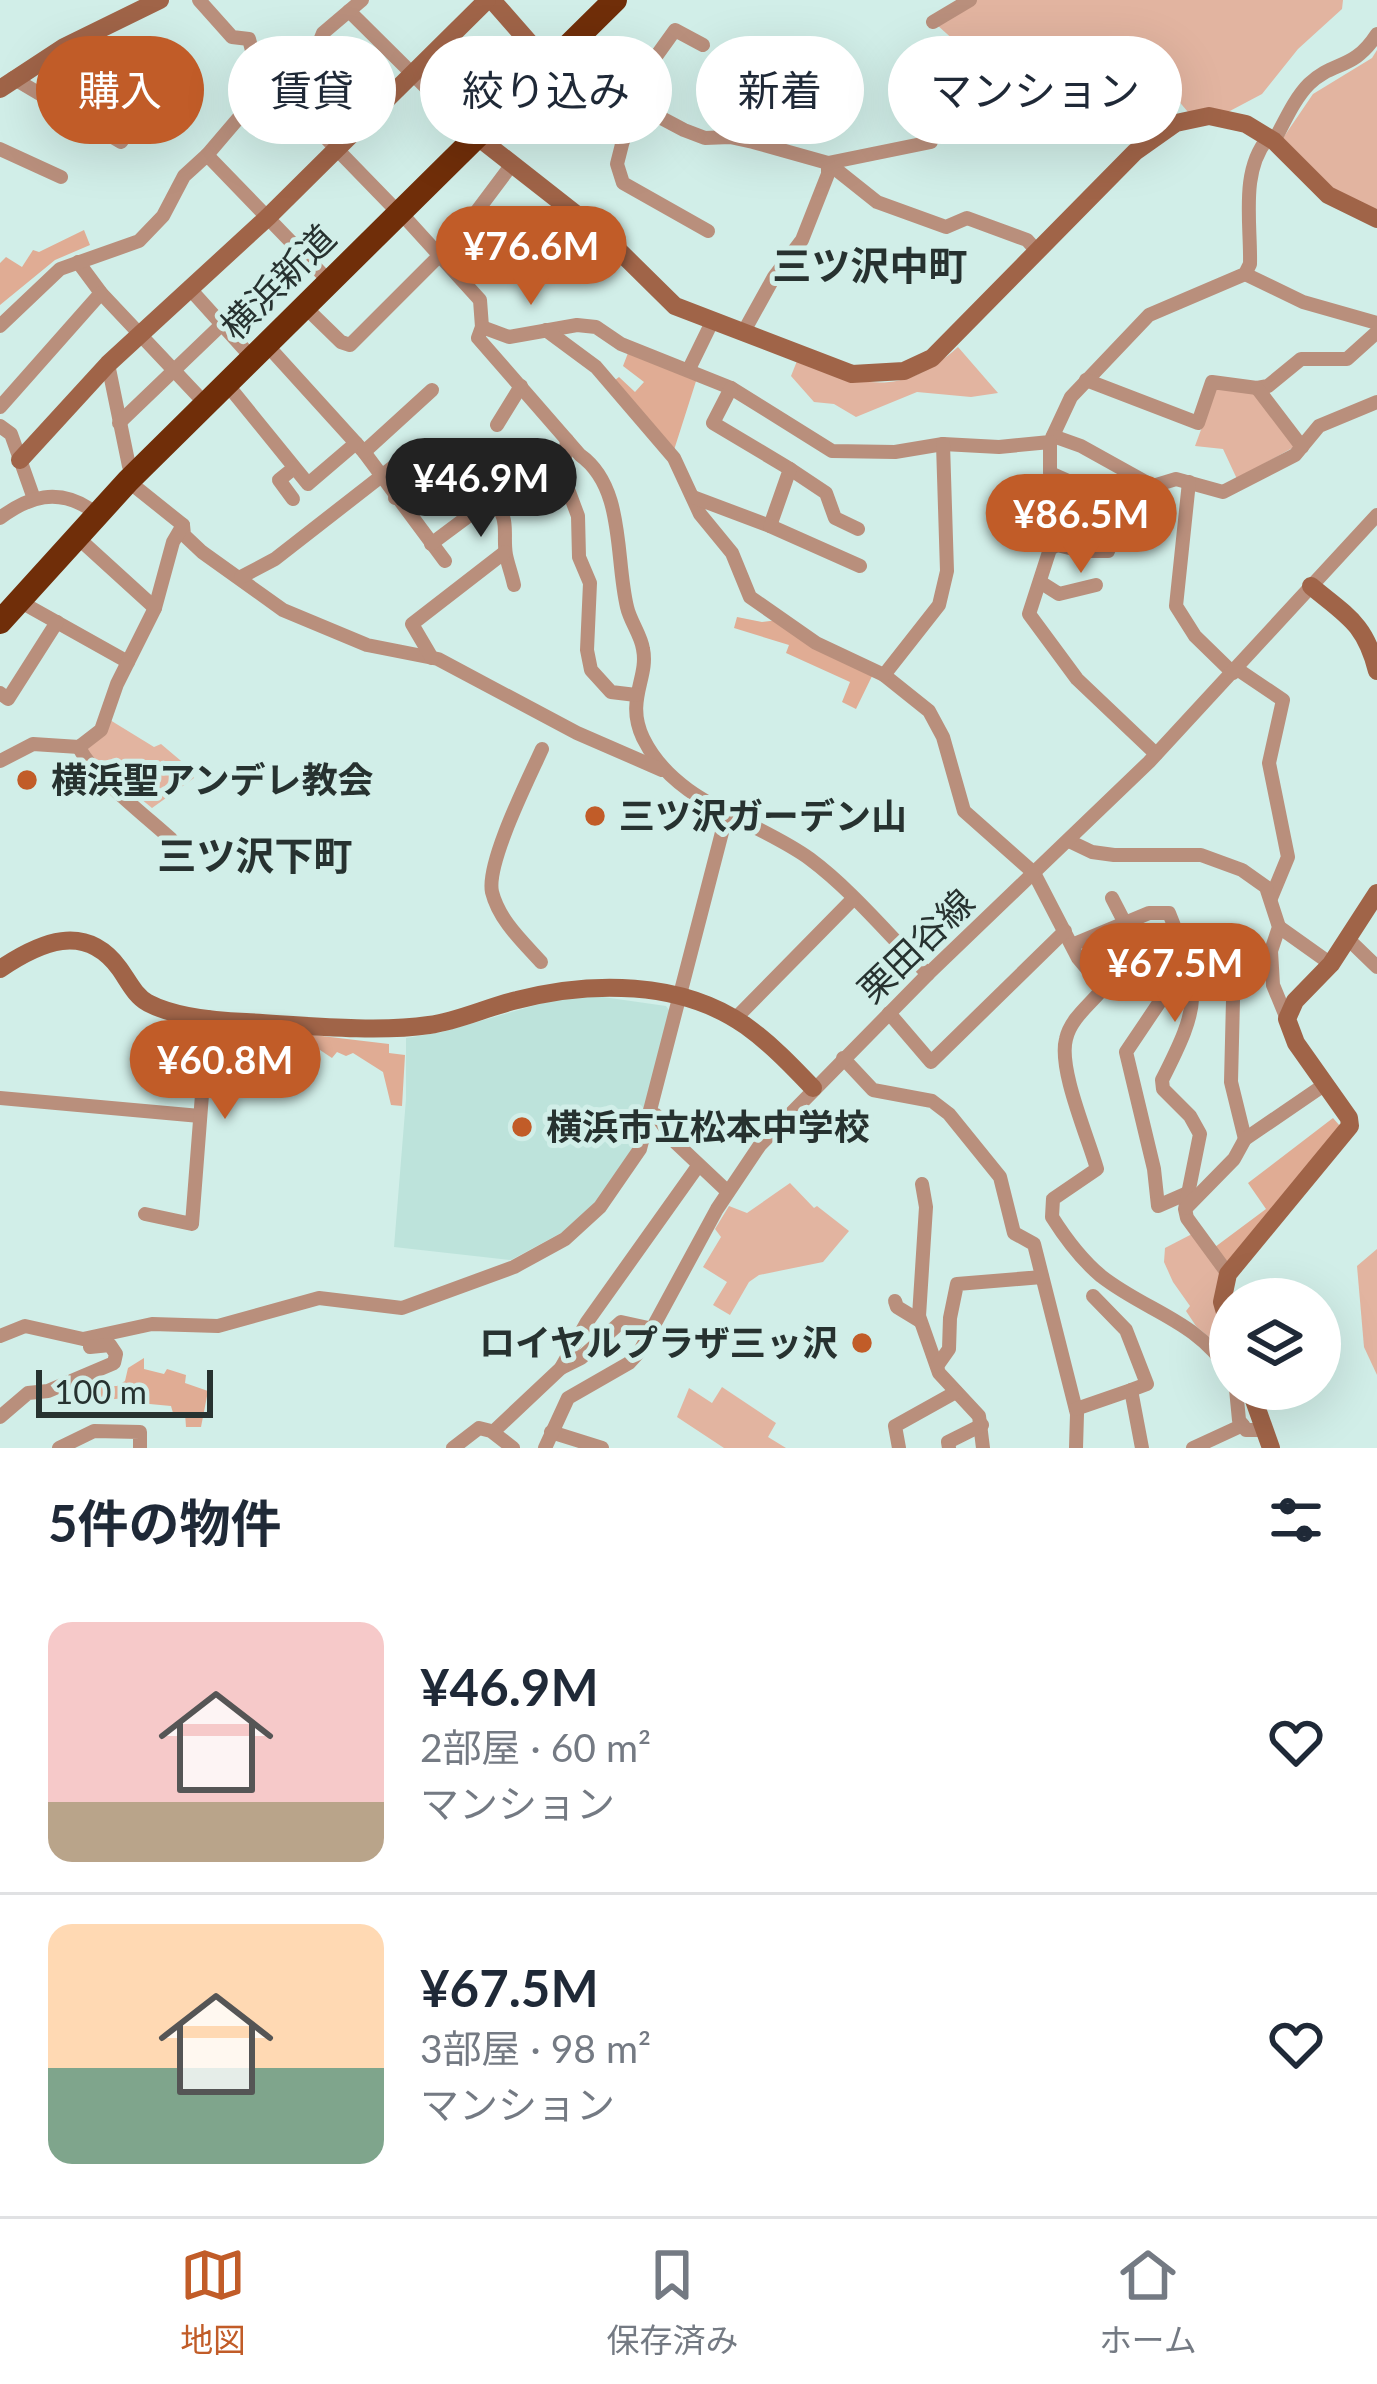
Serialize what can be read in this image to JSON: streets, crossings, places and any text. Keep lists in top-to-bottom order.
{
  "streets": {
    "highway": ["横浜新道"],
    "street": ["栗田谷線"]
  },
  "districts": ["三ツ沢中町", "三ツ沢下町"],
  "places": [
    "横浜聖アンデレ教会",
    "三ツ沢ガーデン山",
    "横浜市立松本中学校",
    "ロイヤルプラザ三ッ沢"
  ],
  "scale_bar": "100 m",
  "page": {
    "chip": [
      "購入",
      "賃貸",
      "絞り込み",
      "新着",
      "マンション"
    ],
    "price": [
      "¥76.6M",
      "¥46.9M",
      "¥86.5M",
      "¥67.5M",
      "¥60.8M"
    ],
    "scale": "100 m",
    "heading": "5件の物件",
    "list": [
      {
        "name": "¥46.9M",
        "note": "2部屋 · 60 m² · マンション"
      },
      {
        "name": "¥67.5M",
        "note": "3部屋 · 98 m² · マンション"
      }
    ],
    "tabs": ["地図", "保存済み", "ホーム"]
  }
}
